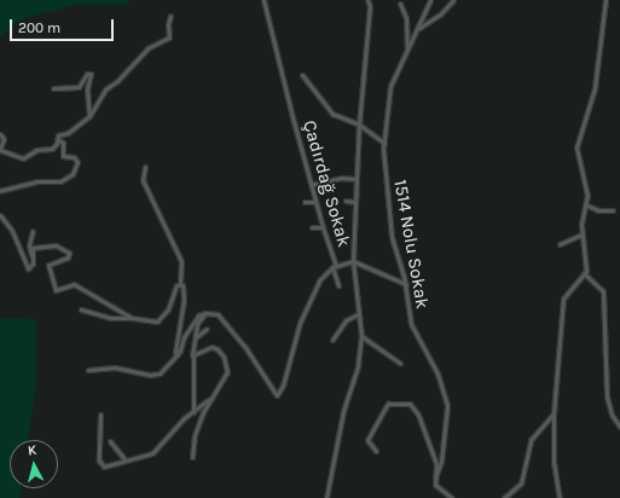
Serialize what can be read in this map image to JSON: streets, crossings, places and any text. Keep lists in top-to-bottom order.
{
  "streets": {
    "street": ["Çadırdağ Sokak", "1514 Nolu Sokak"]
  },
  "scale_bar": "200 m",
  "north": "top"
}
